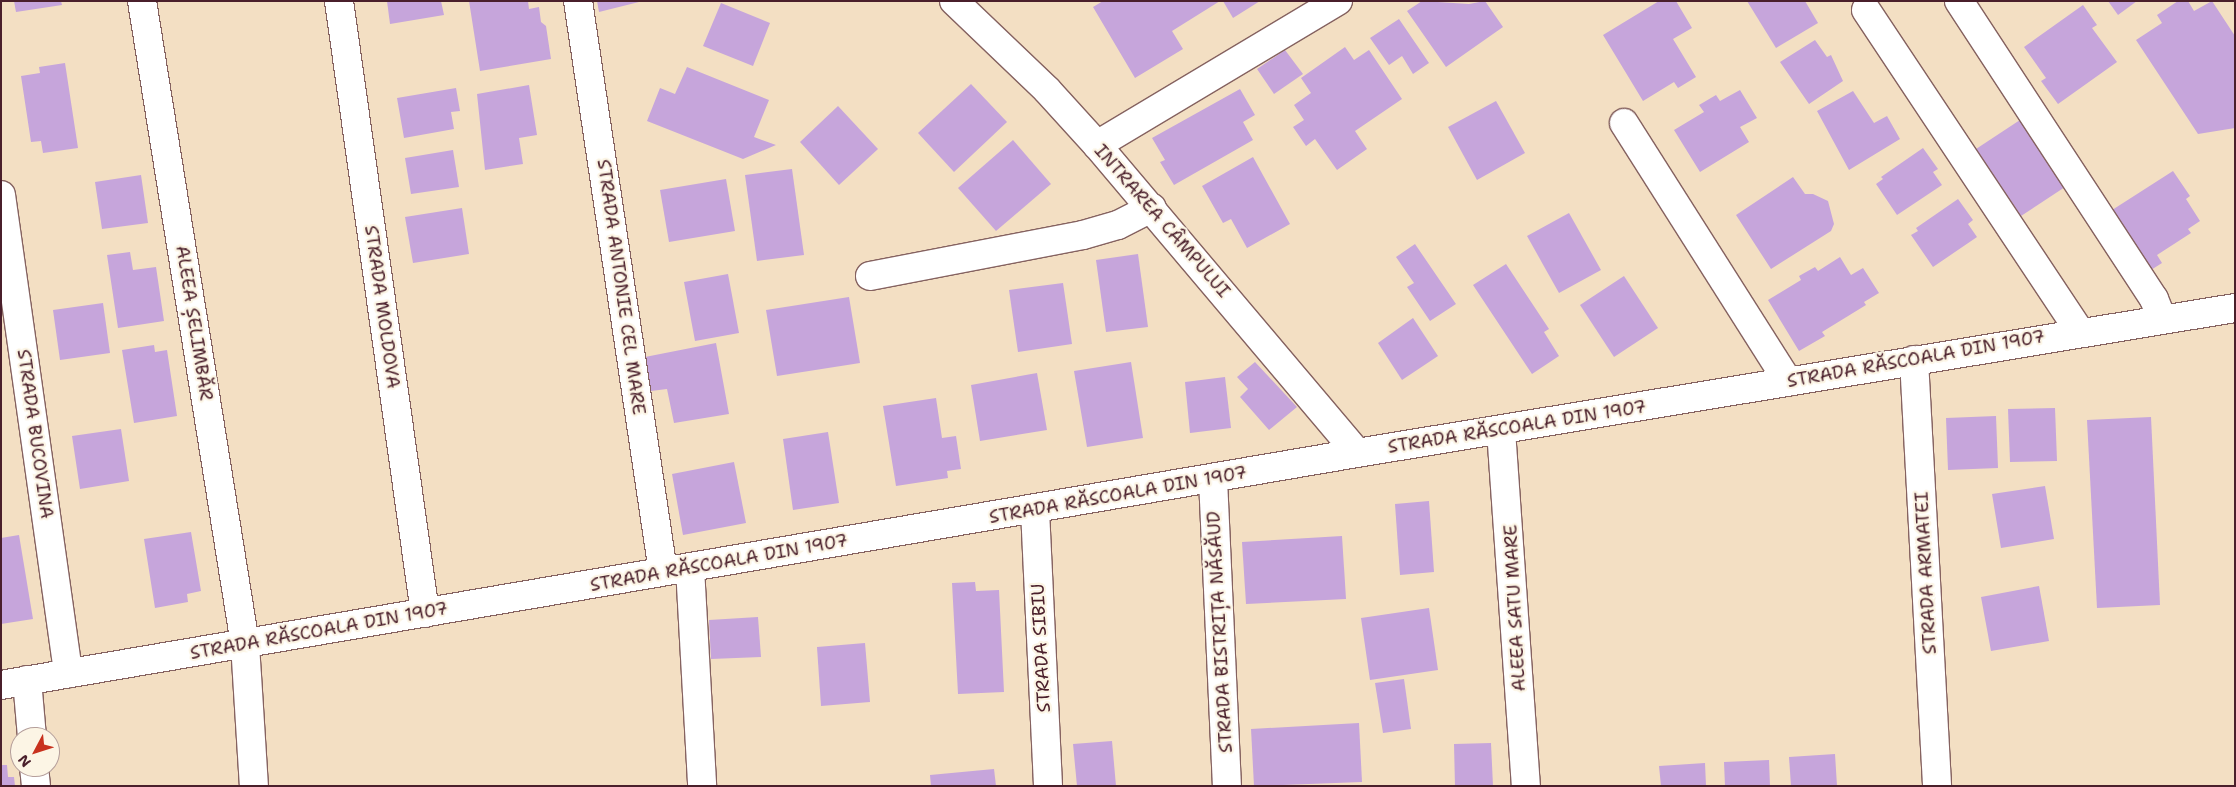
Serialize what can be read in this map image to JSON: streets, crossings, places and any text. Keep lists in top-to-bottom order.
{
  "streets": {
    "street": [
      "INTRAREA CÂMPULUI",
      "STRADA ANTONIE CEL MARE",
      "STRADA MOLDOVA",
      "ALEEA ȘELIMBĂR",
      "STRADA RĂSCOALA DIN 1907",
      "STRADA BUCOVINA",
      "STRADA ARMATEI",
      "ALEEA SATU MARE",
      "STRADA BISTRIȚA NĂSĂUD",
      "STRADA SIBIU"
    ]
  },
  "crossings": [
    ["INTRAREA CÂMPULUI", "STRADA RĂSCOALA DIN 1907"],
    ["STRADA ANTONIE CEL MARE", "STRADA RĂSCOALA DIN 1907"],
    ["STRADA MOLDOVA", "STRADA RĂSCOALA DIN 1907"],
    ["ALEEA ȘELIMBĂR", "STRADA RĂSCOALA DIN 1907"],
    ["STRADA RĂSCOALA DIN 1907", "STRADA BUCOVINA"],
    ["STRADA RĂSCOALA DIN 1907", "STRADA ARMATEI"],
    ["STRADA RĂSCOALA DIN 1907", "ALEEA SATU MARE"],
    ["STRADA RĂSCOALA DIN 1907", "STRADA BISTRIȚA NĂSĂUD"],
    ["STRADA RĂSCOALA DIN 1907", "STRADA SIBIU"]
  ],
  "north": "bottom left"
}
